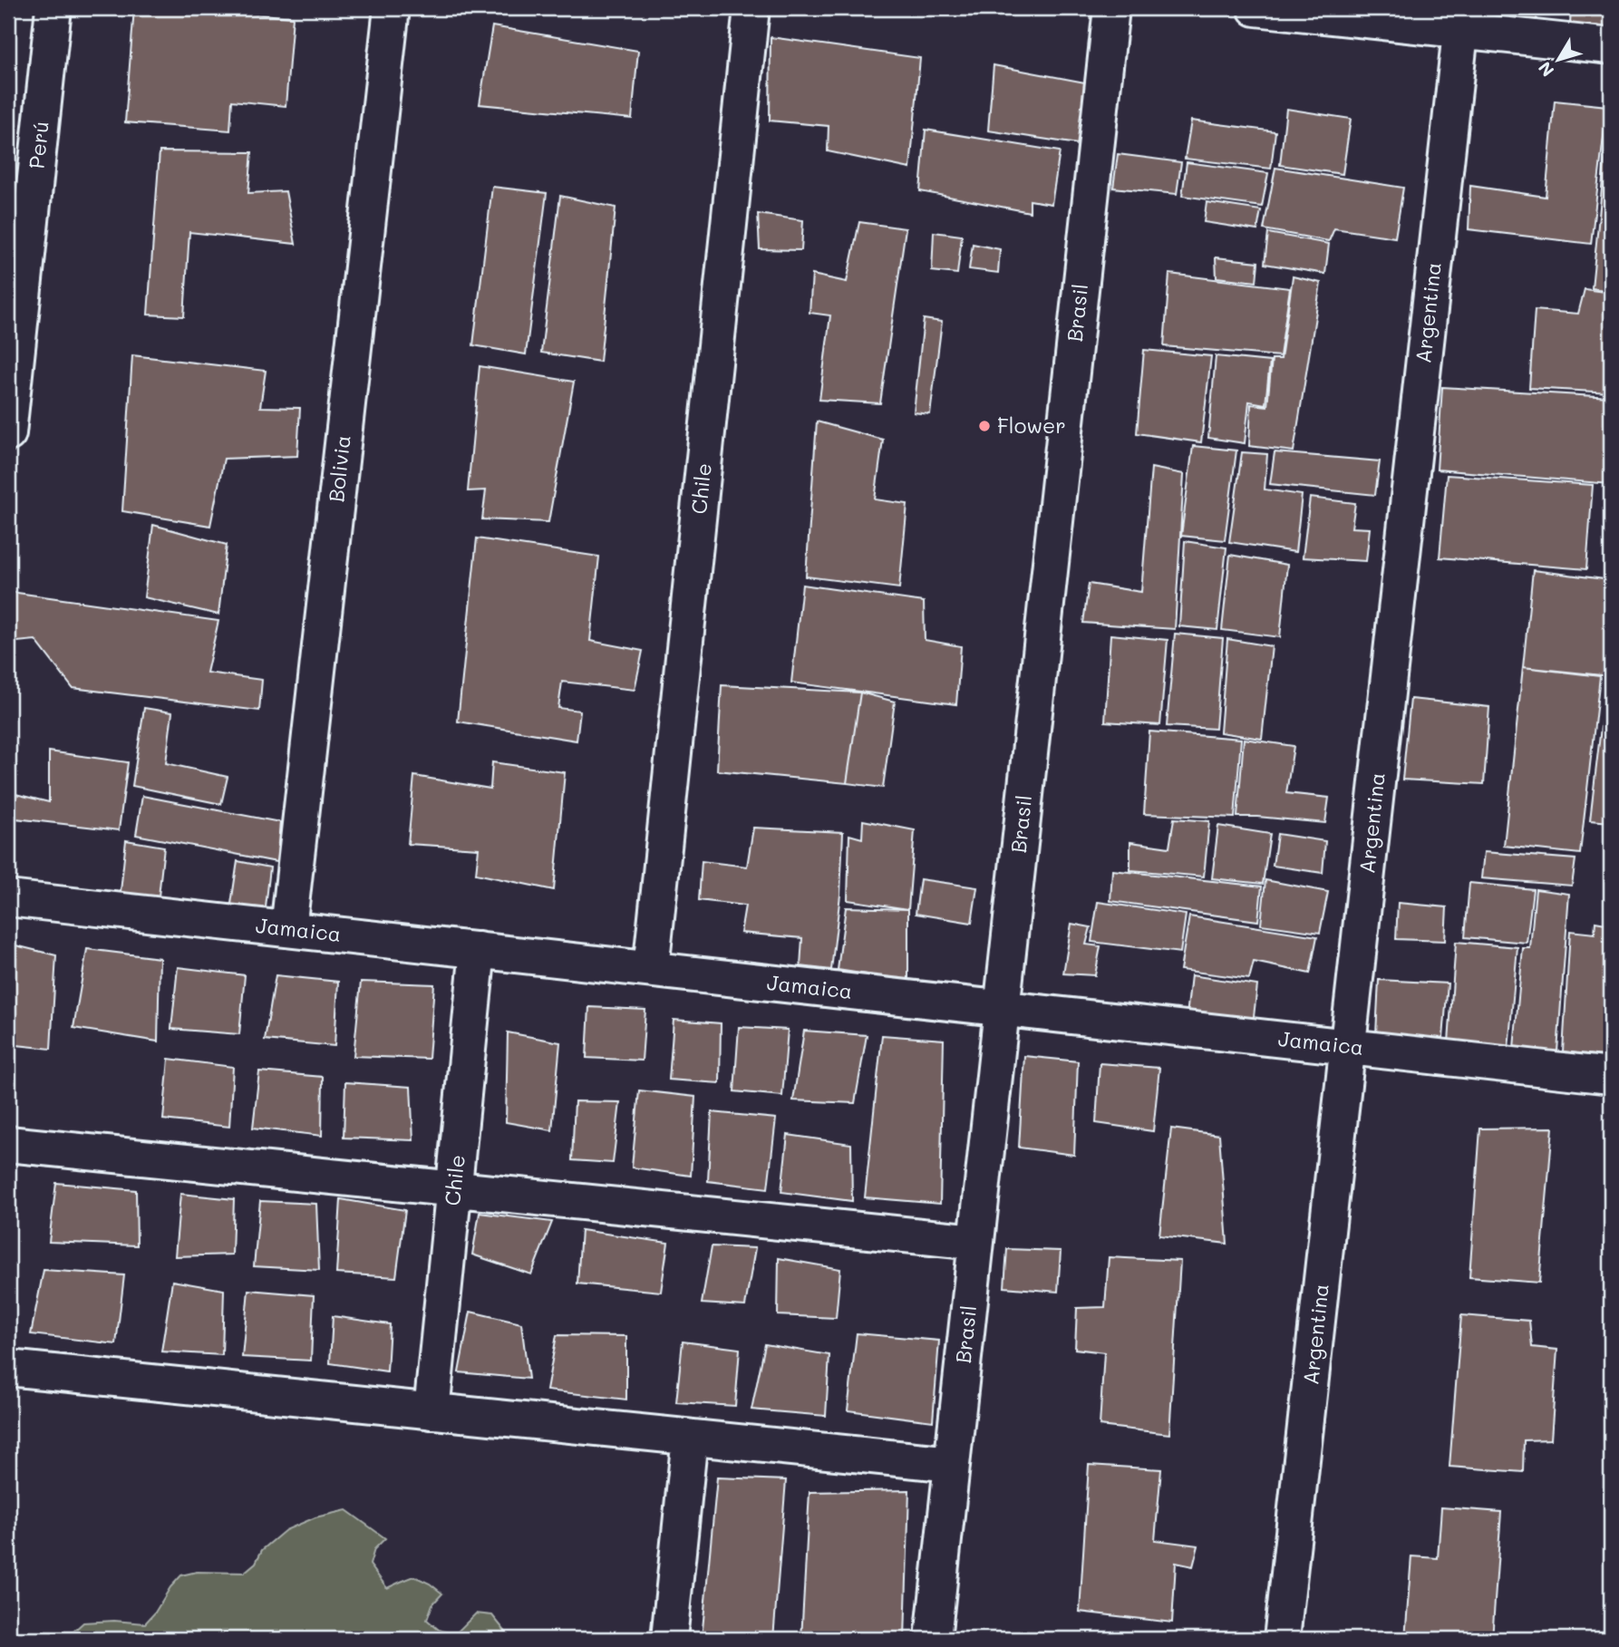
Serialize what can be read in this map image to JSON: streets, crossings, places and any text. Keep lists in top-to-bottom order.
{
  "streets": {
    "street": [
      "Perú",
      "Brasil",
      "Argentina",
      "Bolivia",
      "Chile",
      "Jamaica"
    ]
  },
  "crossings": [
    ["Brasil", "Jamaica"],
    ["Argentina", "Jamaica"],
    ["Bolivia", "Jamaica"],
    ["Chile", "Jamaica"]
  ],
  "places": ["Flower"],
  "north": "bottom left"
}
